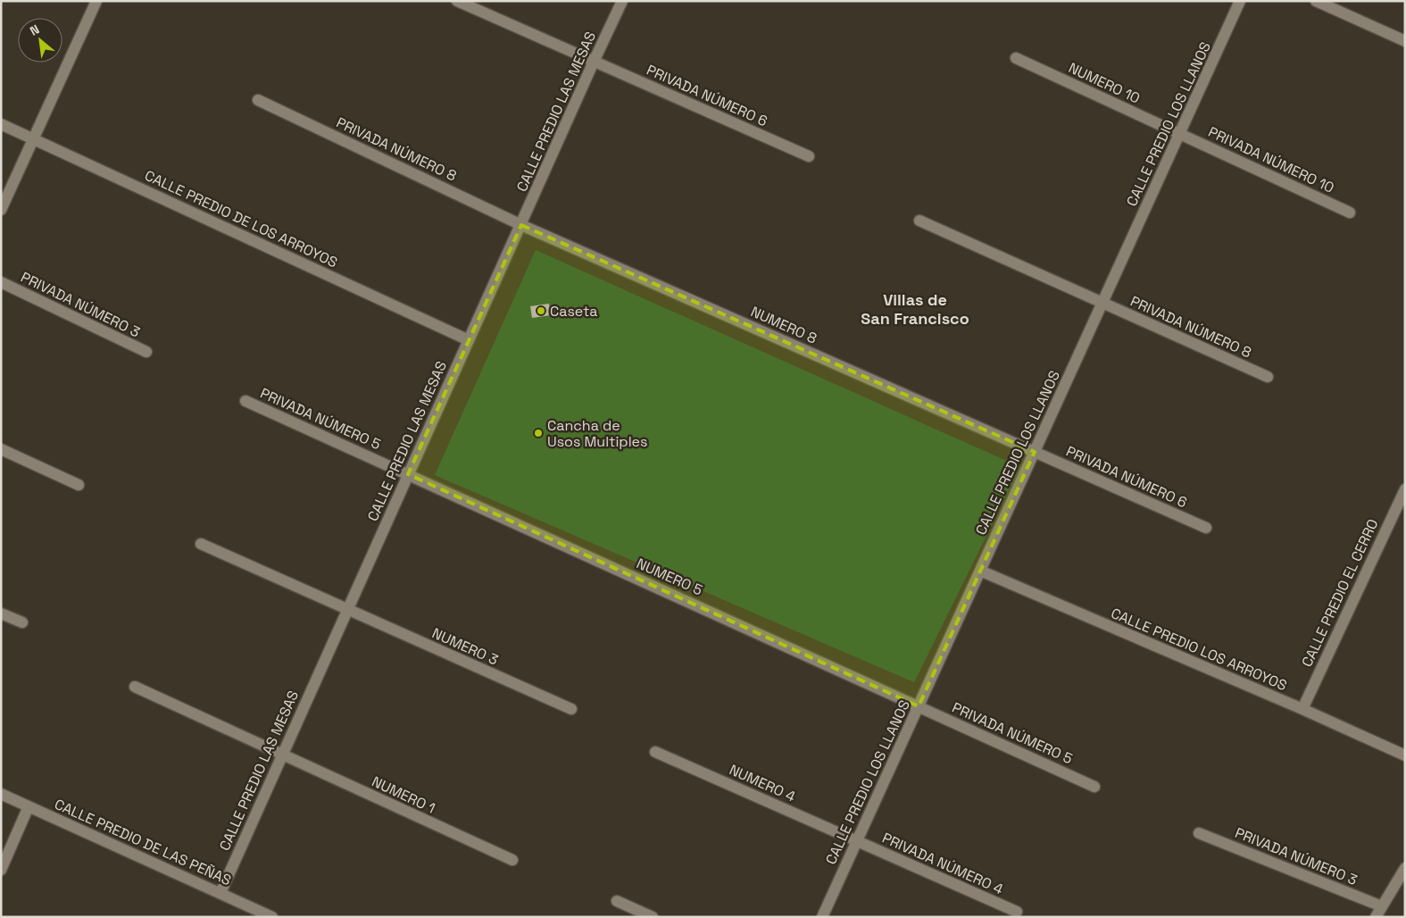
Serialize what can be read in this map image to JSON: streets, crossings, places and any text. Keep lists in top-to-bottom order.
{
  "streets": {
    "street": [
      "NUMERO 10",
      "PRIVADA NÚMERO 6",
      "CALLE PREDIO LAS MESAS",
      "CALLE PREDIO LOS LLANOS",
      "PRIVADA NÚMERO 8",
      "PRIVADA NÚMERO 10",
      "CALLE PREDIO DE LOS ARROYOS",
      "PRIVADA NÚMERO 3",
      "NUMERO 8",
      "PRIVADA NÚMERO 5",
      "NUMERO 5",
      "CALLE PREDIO EL CERRO",
      "NUMERO 3",
      "CALLE PREDIO LOS ARROYOS",
      "NUMERO 4",
      "NUMERO 1",
      "CALLE PREDIO DE LAS PEÑAS",
      "PRIVADA NÚMERO 4"
    ]
  },
  "crossings": [
    ["NUMERO 10", "CALLE PREDIO LOS LLANOS"],
    ["NUMERO 10", "PRIVADA NÚMERO 10"],
    ["PRIVADA NÚMERO 6", "CALLE PREDIO LAS MESAS"],
    ["PRIVADA NÚMERO 6", "CALLE PREDIO LOS LLANOS"],
    ["PRIVADA NÚMERO 6", "NUMERO 8"],
    ["CALLE PREDIO LAS MESAS", "PRIVADA NÚMERO 8"],
    ["CALLE PREDIO LAS MESAS", "CALLE PREDIO DE LOS ARROYOS"],
    ["CALLE PREDIO LAS MESAS", "NUMERO 8"],
    ["CALLE PREDIO LAS MESAS", "PRIVADA NÚMERO 5"],
    ["CALLE PREDIO LAS MESAS", "NUMERO 5"],
    ["CALLE PREDIO LAS MESAS", "NUMERO 3"],
    ["CALLE PREDIO LAS MESAS", "NUMERO 1"],
    ["CALLE PREDIO LAS MESAS", "CALLE PREDIO DE LAS PEÑAS"],
    ["CALLE PREDIO LOS LLANOS", "PRIVADA NÚMERO 8"],
    ["CALLE PREDIO LOS LLANOS", "PRIVADA NÚMERO 10"],
    ["CALLE PREDIO LOS LLANOS", "NUMERO 8"],
    ["CALLE PREDIO LOS LLANOS", "PRIVADA NÚMERO 5"],
    ["CALLE PREDIO LOS LLANOS", "NUMERO 5"],
    ["CALLE PREDIO LOS LLANOS", "CALLE PREDIO LOS ARROYOS"],
    ["CALLE PREDIO LOS LLANOS", "NUMERO 4"],
    ["CALLE PREDIO LOS LLANOS", "PRIVADA NÚMERO 4"],
    ["PRIVADA NÚMERO 8", "NUMERO 8"],
    ["PRIVADA NÚMERO 5", "NUMERO 5"],
    ["CALLE PREDIO EL CERRO", "CALLE PREDIO LOS ARROYOS"],
    ["NUMERO 4", "PRIVADA NÚMERO 4"]
  ],
  "districts": ["Villas de San Francisco"],
  "places": ["Caseta", "Cancha de Usos Multiples"],
  "north": "top left"
}
